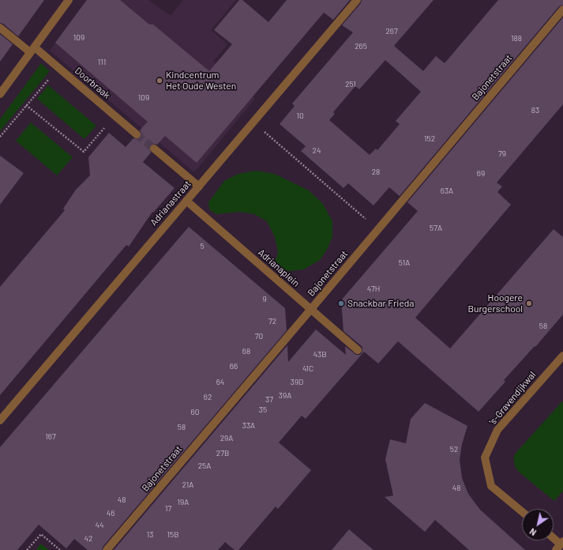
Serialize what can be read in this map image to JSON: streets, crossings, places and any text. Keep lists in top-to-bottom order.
{
  "streets": {
    "street": [
      "Bajonetstraat",
      "Doorbraak",
      "Adrianastraat",
      "Adrianaplein",
      "'s-Gravendijkwal"
    ]
  },
  "crossings": [
    ["Bajonetstraat", "Adrianaplein"],
    ["Adrianastraat", "Adrianaplein"]
  ],
  "places": ["Kindcentrum Het Oude Westen", "Snackbar Frieda", "Hoogere Burgerschool"],
  "house_numbers": [
    "267",
    "109",
    "188",
    "265",
    "111",
    "251",
    "109",
    "83",
    "10",
    "152",
    "24",
    "79",
    "28",
    "69",
    "63A",
    "57A",
    "5",
    "51A",
    "47H",
    "9",
    "72",
    "58",
    "70",
    "68",
    "43B",
    "66",
    "41C",
    "64",
    "39D",
    "39A",
    "62",
    "37",
    "35",
    "60",
    "33A",
    "58",
    "167",
    "29A",
    "52",
    "27B",
    "25A",
    "21A",
    "48",
    "48",
    "19A",
    "17",
    "46",
    "44",
    "13",
    "15B",
    "42"
  ],
  "north": "bottom left"
}
